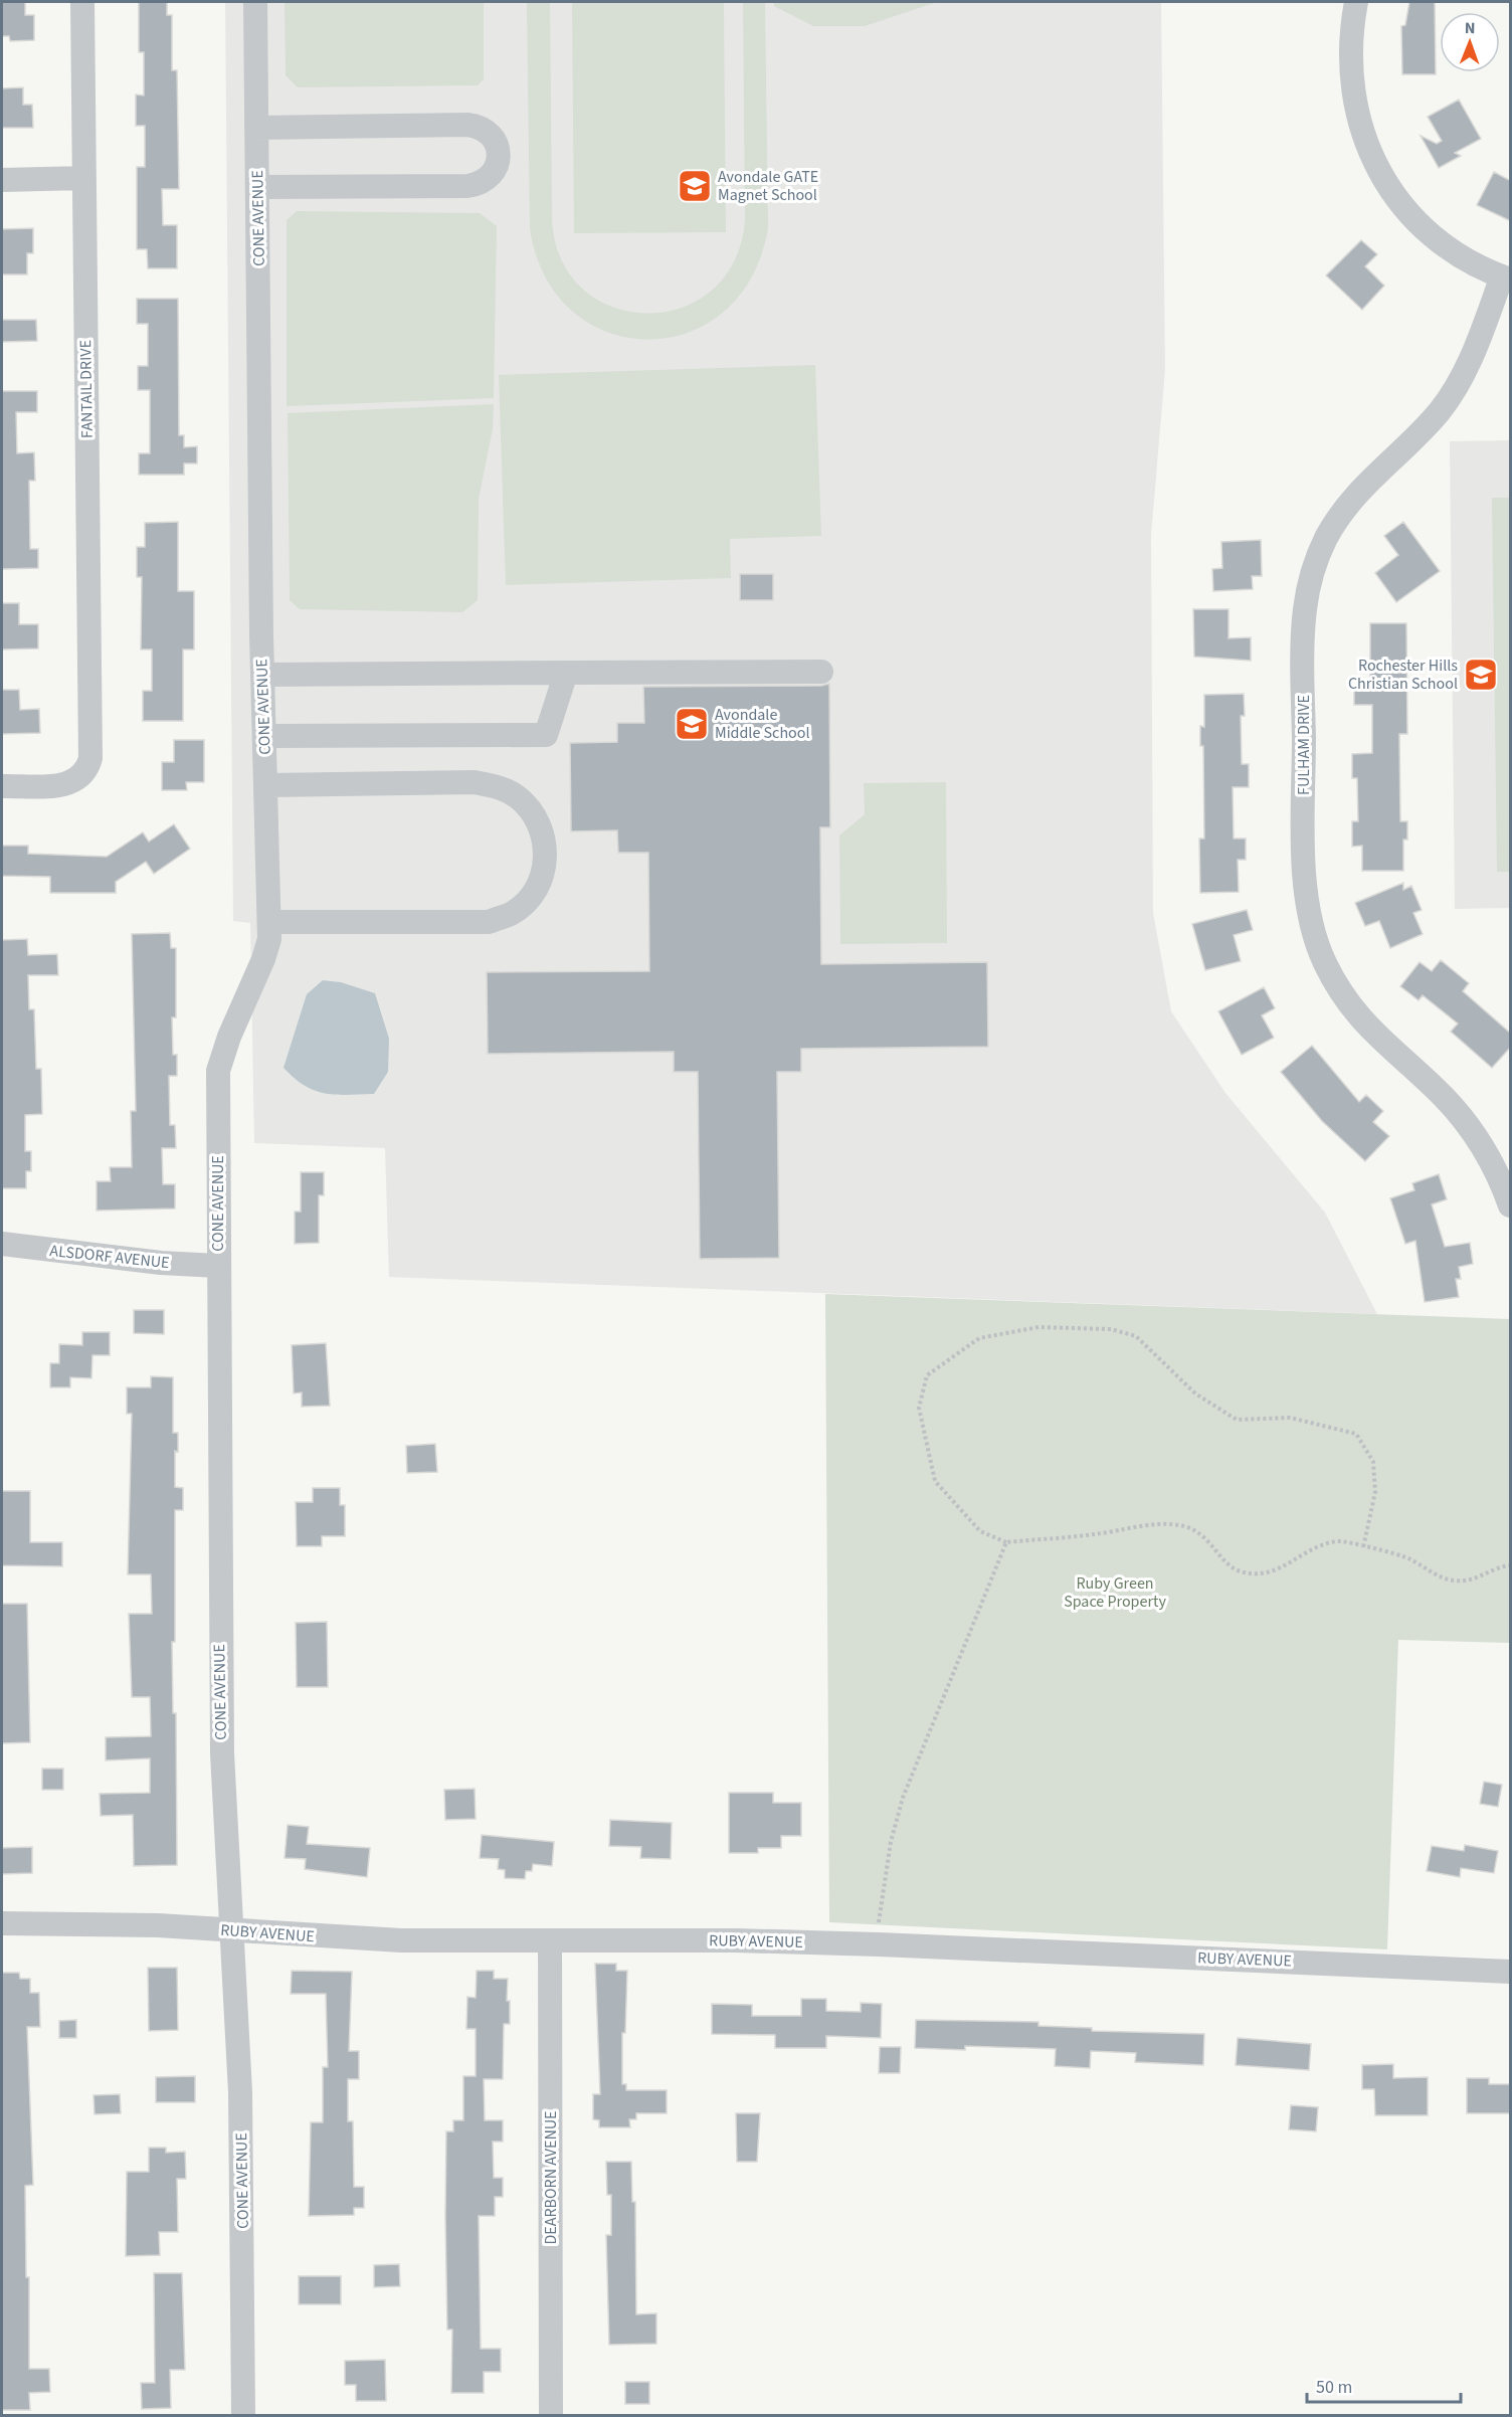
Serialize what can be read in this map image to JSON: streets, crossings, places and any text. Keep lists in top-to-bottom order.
{
  "streets": {
    "street": [
      "CONE AVENUE",
      "FANTAIL DRIVE",
      "FULHAM DRIVE",
      "ALSDORF AVENUE",
      "RUBY AVENUE",
      "DEARBORN AVENUE"
    ]
  },
  "crossings": [
    ["CONE AVENUE", "ALSDORF AVENUE"],
    ["CONE AVENUE", "RUBY AVENUE"],
    ["RUBY AVENUE", "DEARBORN AVENUE"]
  ],
  "parks": ["Ruby Green Space Property"],
  "places": {
    "school or university": ["Avondale GATE Magnet School", "Rochester Hills Christian School", "Avondale Middle School"]
  },
  "scale_bar": "50 m",
  "north": "top"
}
